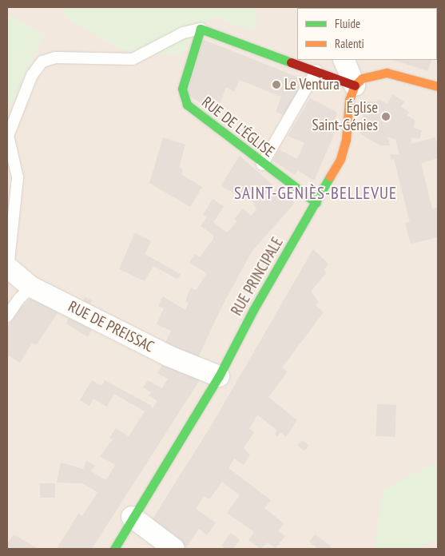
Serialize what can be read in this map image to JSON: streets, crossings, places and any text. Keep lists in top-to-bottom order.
{
  "streets": {
    "main road": ["RUE DE L'ÉGLISE", "RUE PRINCIPALE"],
    "street": ["RUE DE PREISSAC"]
  },
  "crossings": [
    ["RUE DE L'ÉGLISE", "RUE PRINCIPALE"],
    ["RUE PRINCIPALE", "RUE DE PREISSAC"]
  ],
  "districts": ["SAINT-GENIÈS-BELLEVUE"],
  "places": ["Le Ventura", "Église Saint-Génies"],
  "legend": ["Fluide", "Ralenti"]
}
